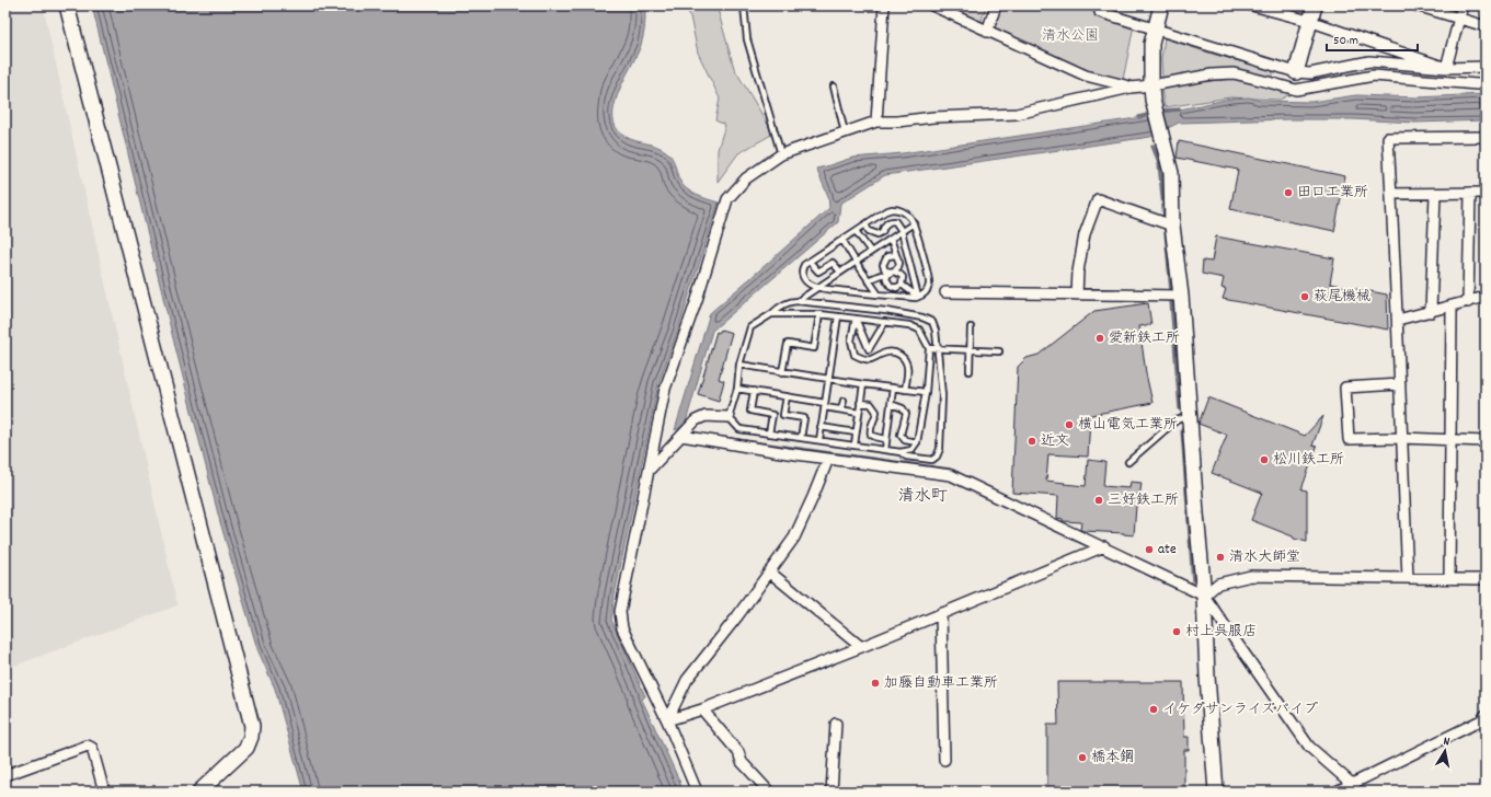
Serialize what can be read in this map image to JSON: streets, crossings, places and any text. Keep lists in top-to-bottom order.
{
  "districts": ["清水町"],
  "parks": ["清水公園"],
  "places": [
    "田口工業所",
    "萩尾機械",
    "愛新鉄工所",
    "横山電気工業所",
    "近文",
    "松川鉄工所",
    "三好鉄工所",
    "ate",
    "清水大師堂",
    "村上呉服店",
    "加藤自動車工業所",
    "イケダサンライズパイプ",
    "橋本鋼"
  ],
  "scale_bar": "50 m",
  "north": "top"
}
